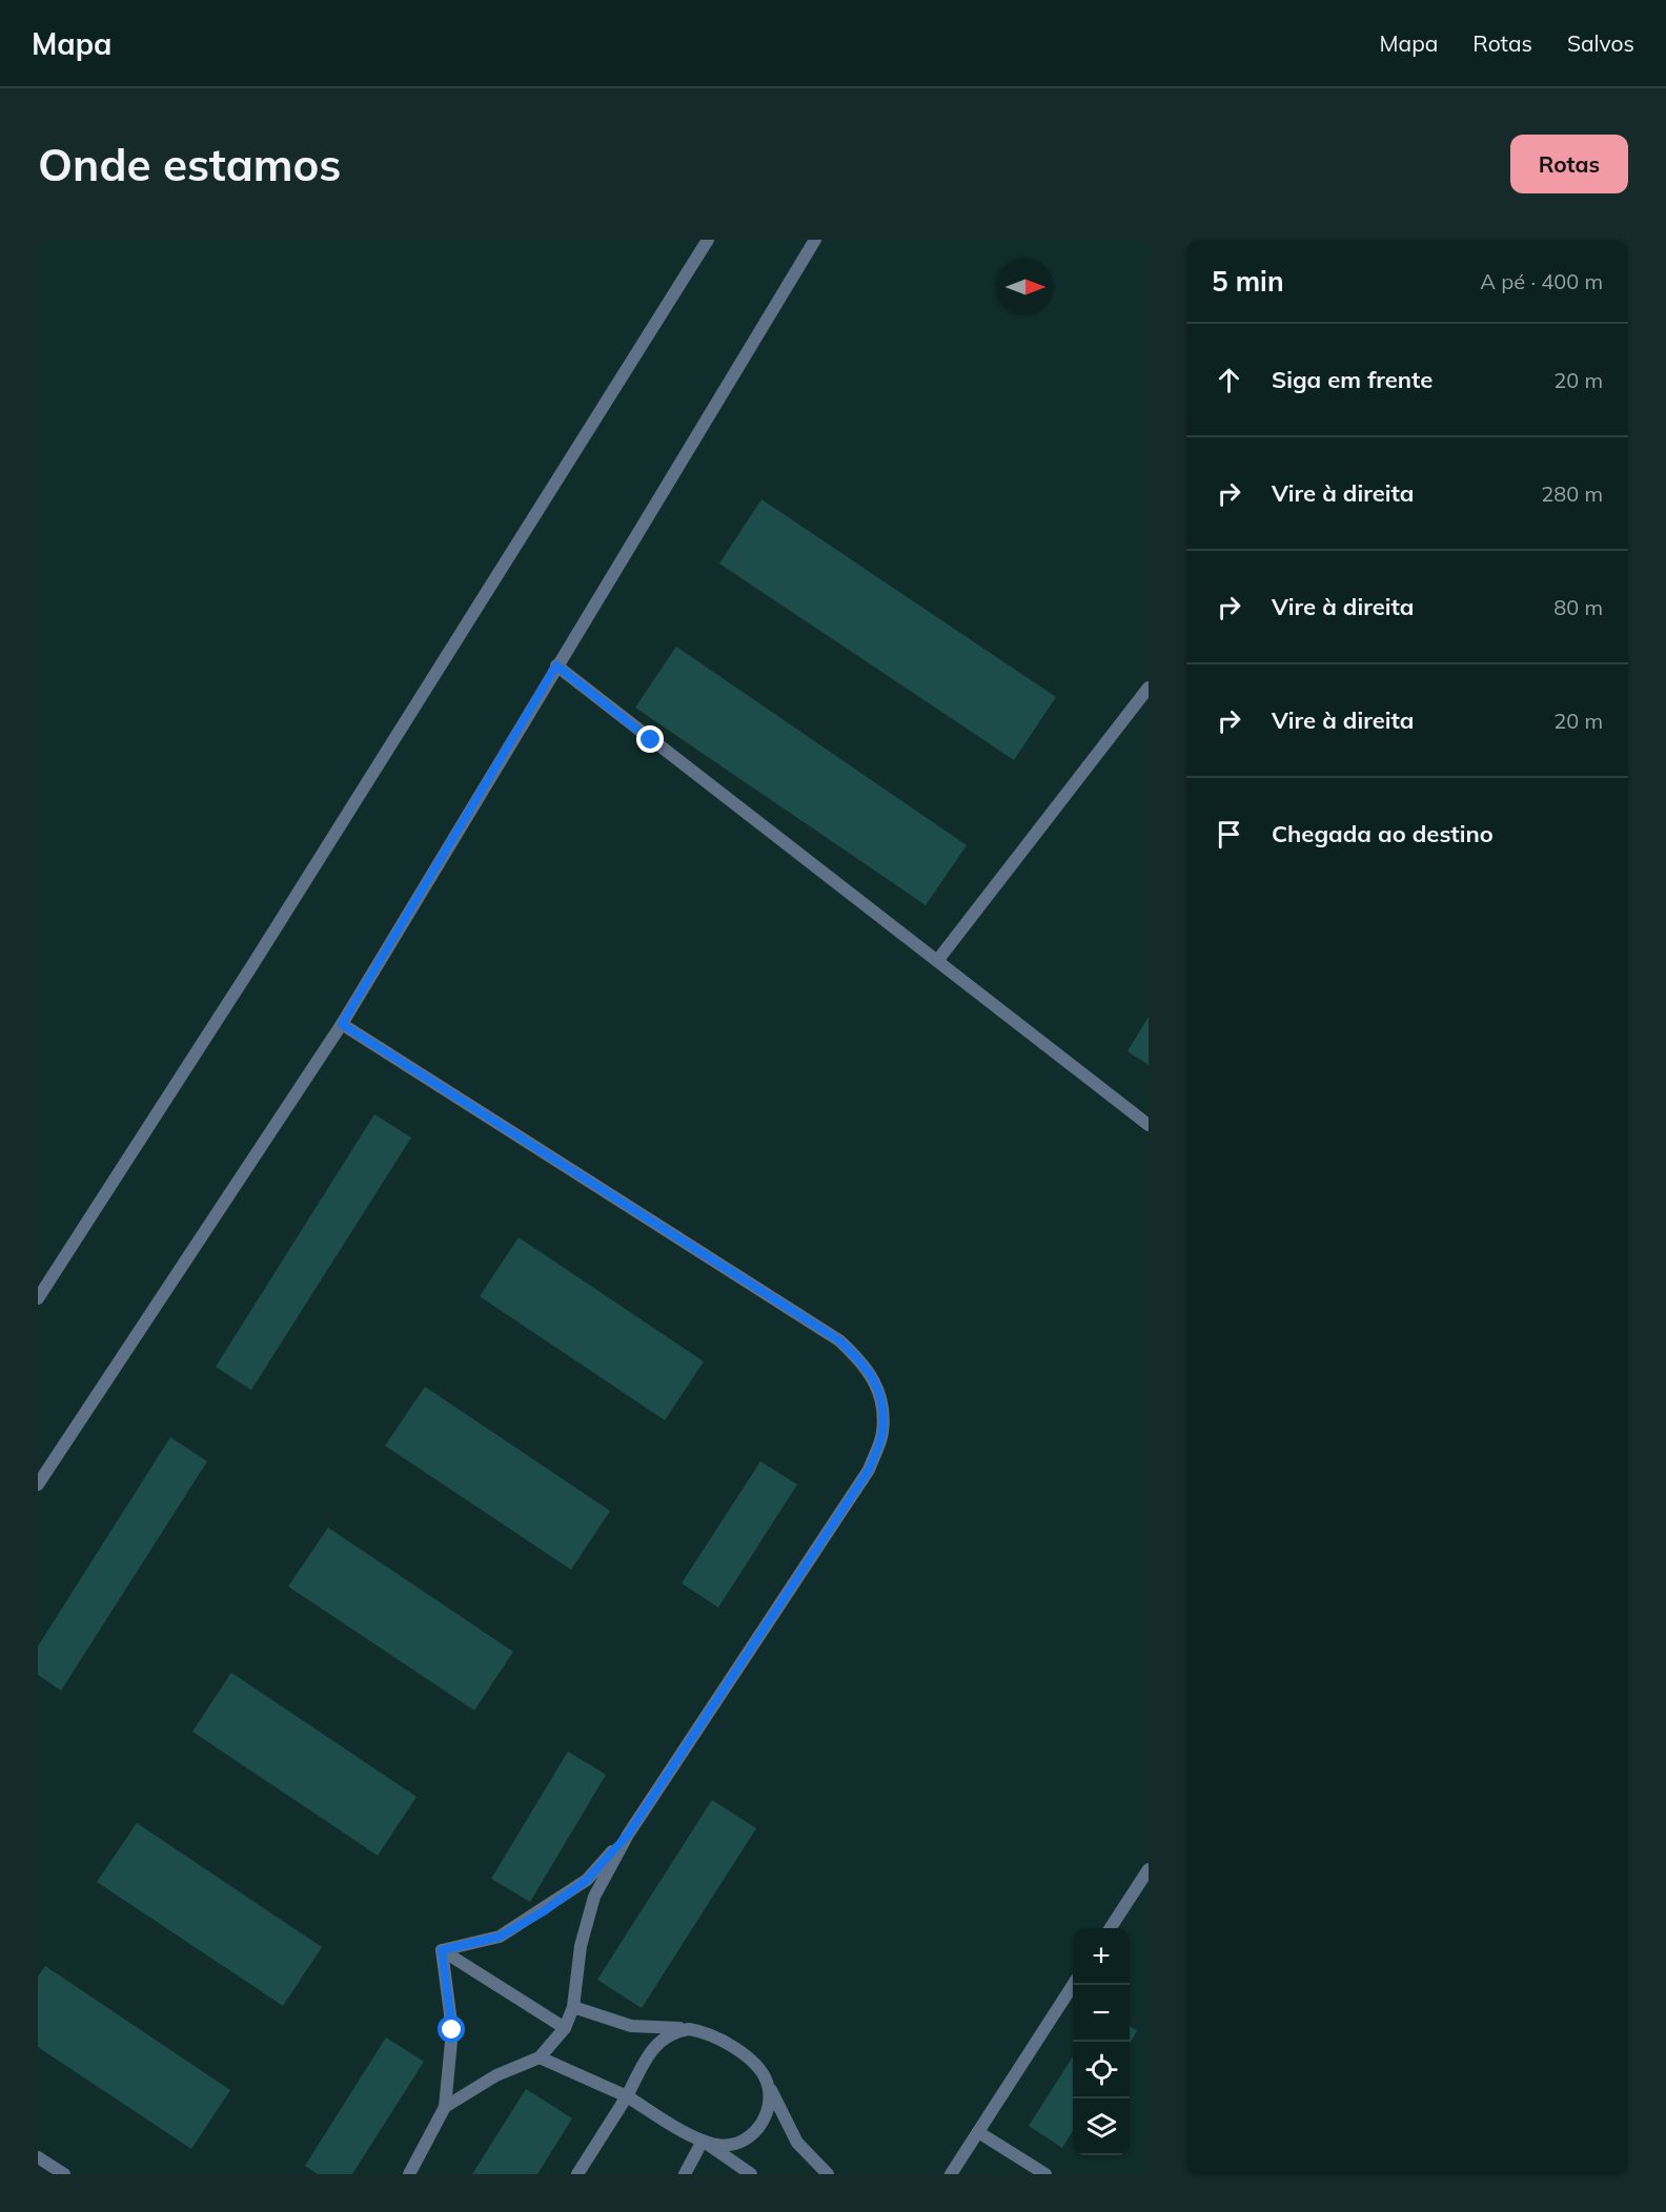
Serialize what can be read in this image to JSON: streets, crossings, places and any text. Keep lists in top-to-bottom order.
{
  "north": "right",
  "page": {
    "header": "Mapa",
    "nav": ["Mapa", "Rotas", "Salvos"],
    "buttons": "Rotas",
    "title": "Onde estamos",
    "heading": ["5 min", "A pé · 400 m"],
    "list": [
      ["Siga em frente", "20 m"],
      ["Vire à direita", "280 m"],
      ["Vire à direita", "80 m"],
      ["Vire à direita", "20 m"],
      "Chegada ao destino"
    ],
    "map_buttons": ["+", "−"]
  }
}
